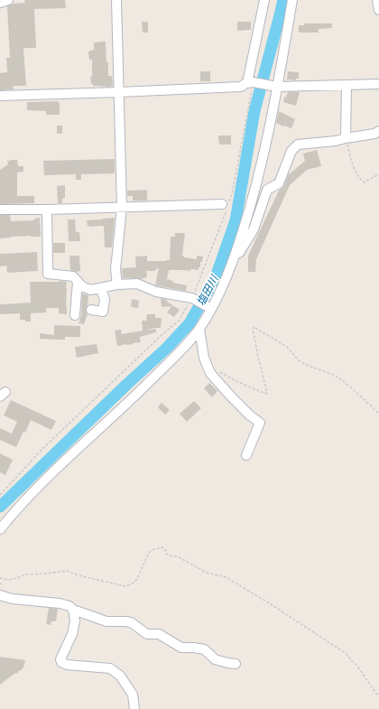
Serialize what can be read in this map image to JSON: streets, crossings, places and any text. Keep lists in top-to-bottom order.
{
  "water": ["塩田川"]
}
